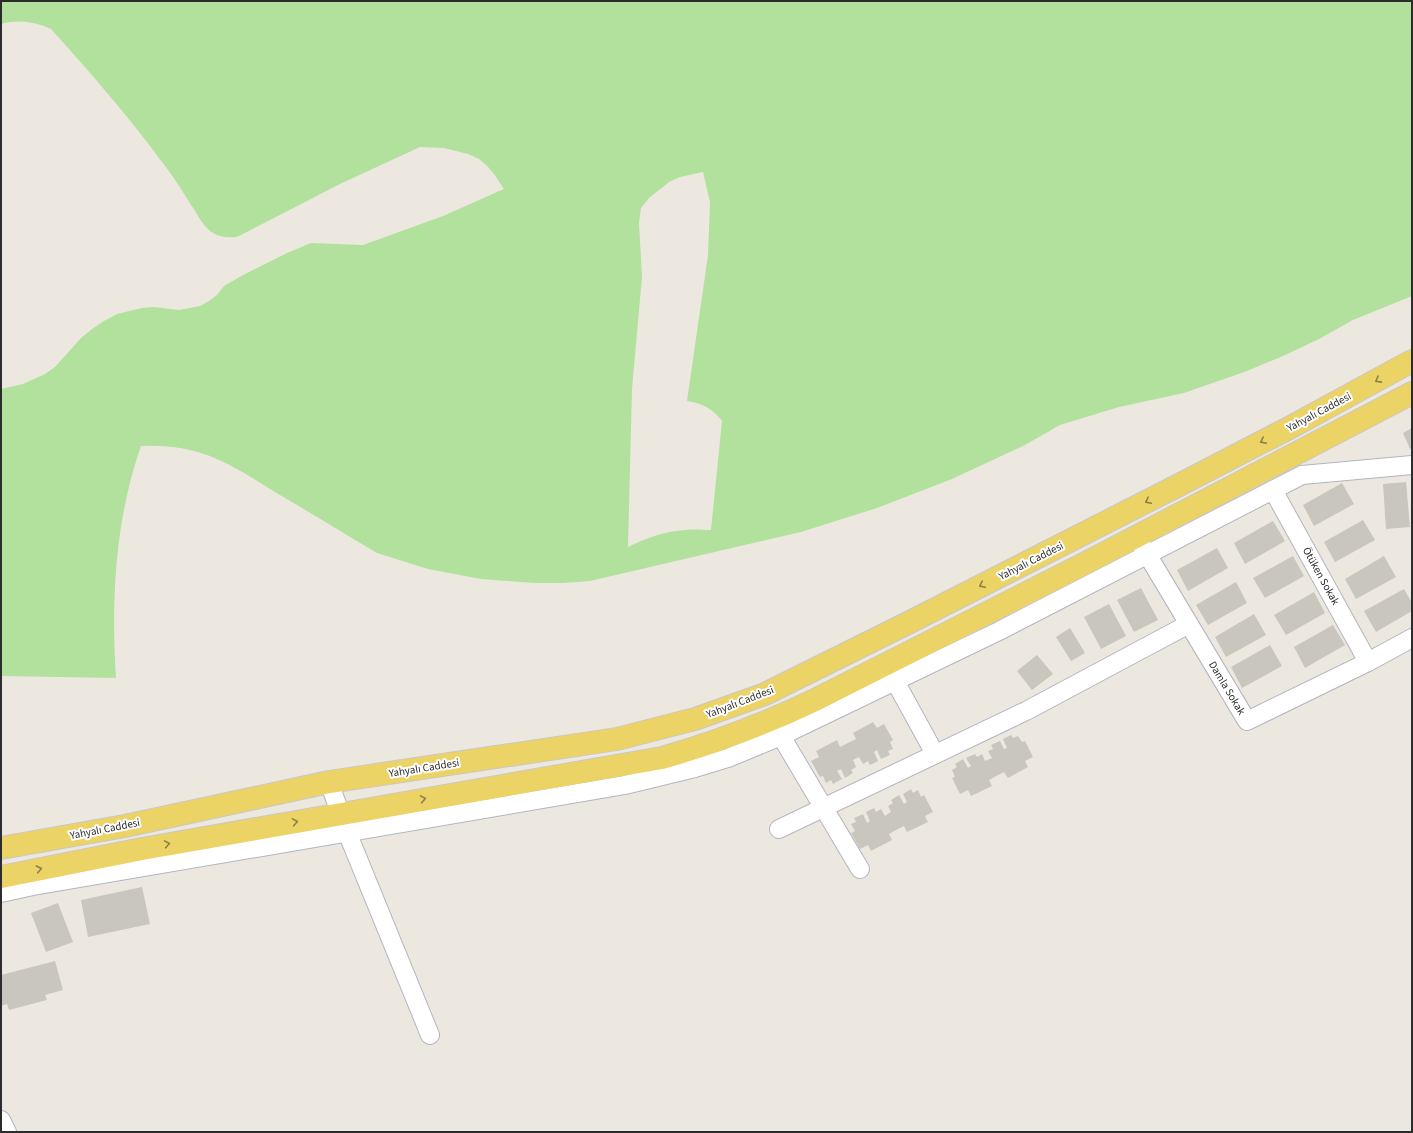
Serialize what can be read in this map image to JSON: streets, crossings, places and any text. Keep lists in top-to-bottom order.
{
  "streets": {
    "main road": ["Yahyalı Caddesi"],
    "street": ["Ötüken Sokak", "Damla Sokak"]
  },
  "crossings": [
    ["Ötüken Sokak", "Damla Sokak"]
  ]
}
